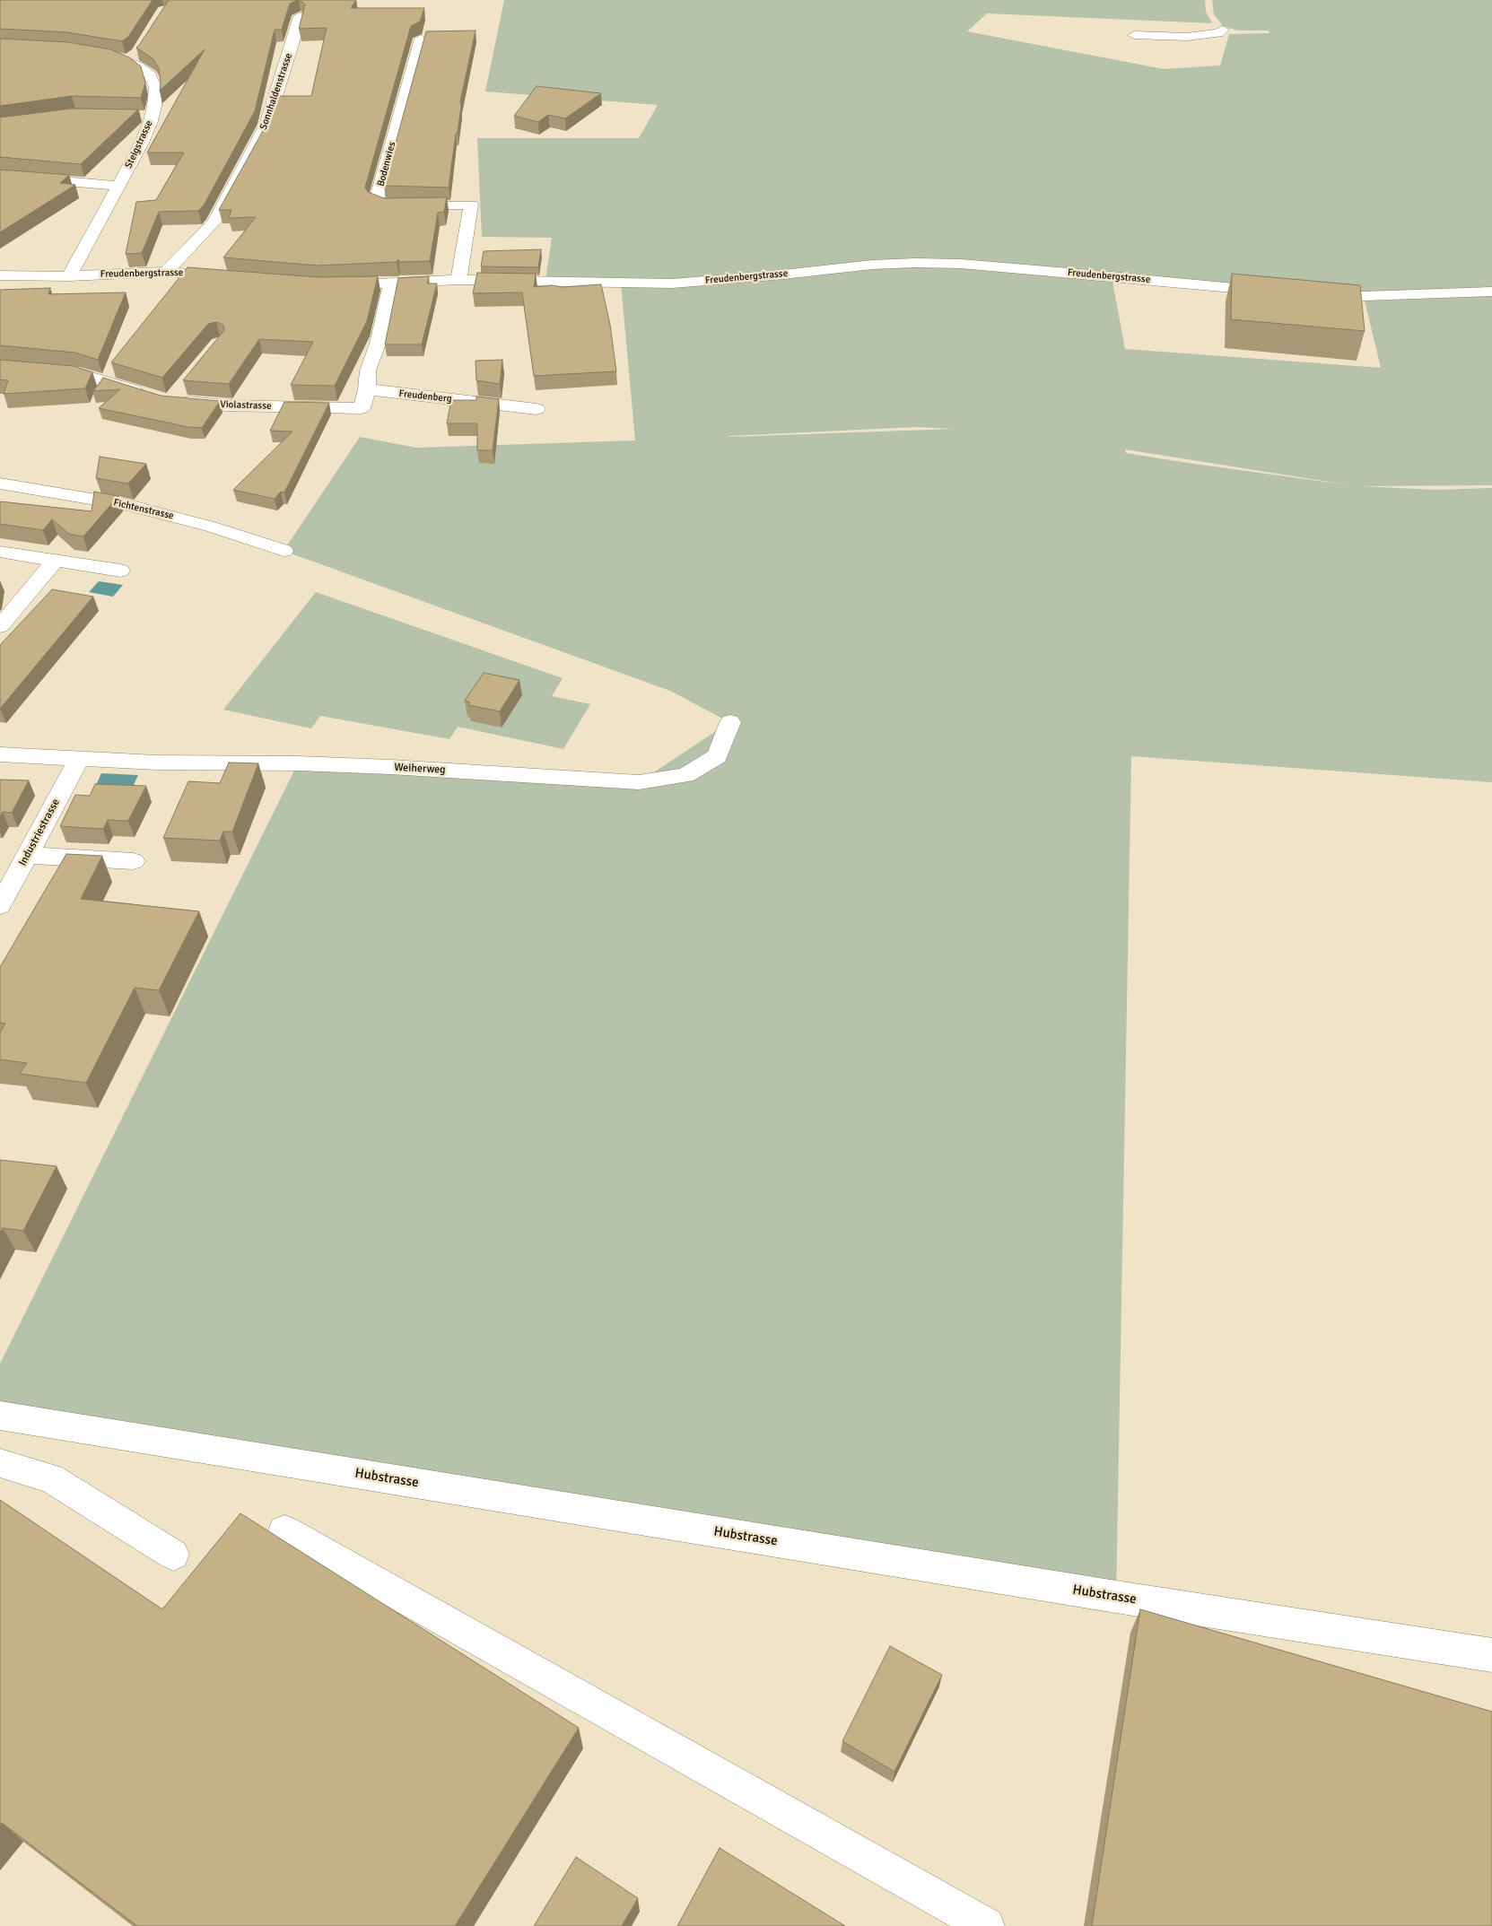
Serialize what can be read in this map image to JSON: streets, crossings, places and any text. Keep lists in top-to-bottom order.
{
  "streets": {
    "street": [
      "Sonnhaldenstrasse",
      "Steigstrasse",
      "Bodenwies",
      "Freudenbergstrasse",
      "Freudenberg",
      "Violastrasse",
      "Fichtenstrasse",
      "Weiherweg",
      "Industriestrasse",
      "Hubstrasse"
    ]
  },
  "crossings": [
    ["Sonnhaldenstrasse", "Freudenbergstrasse"],
    ["Steigstrasse", "Freudenbergstrasse"],
    ["Bodenwies", "Freudenbergstrasse"],
    ["Freudenberg", "Violastrasse"],
    ["Weiherweg", "Industriestrasse"]
  ]
}
